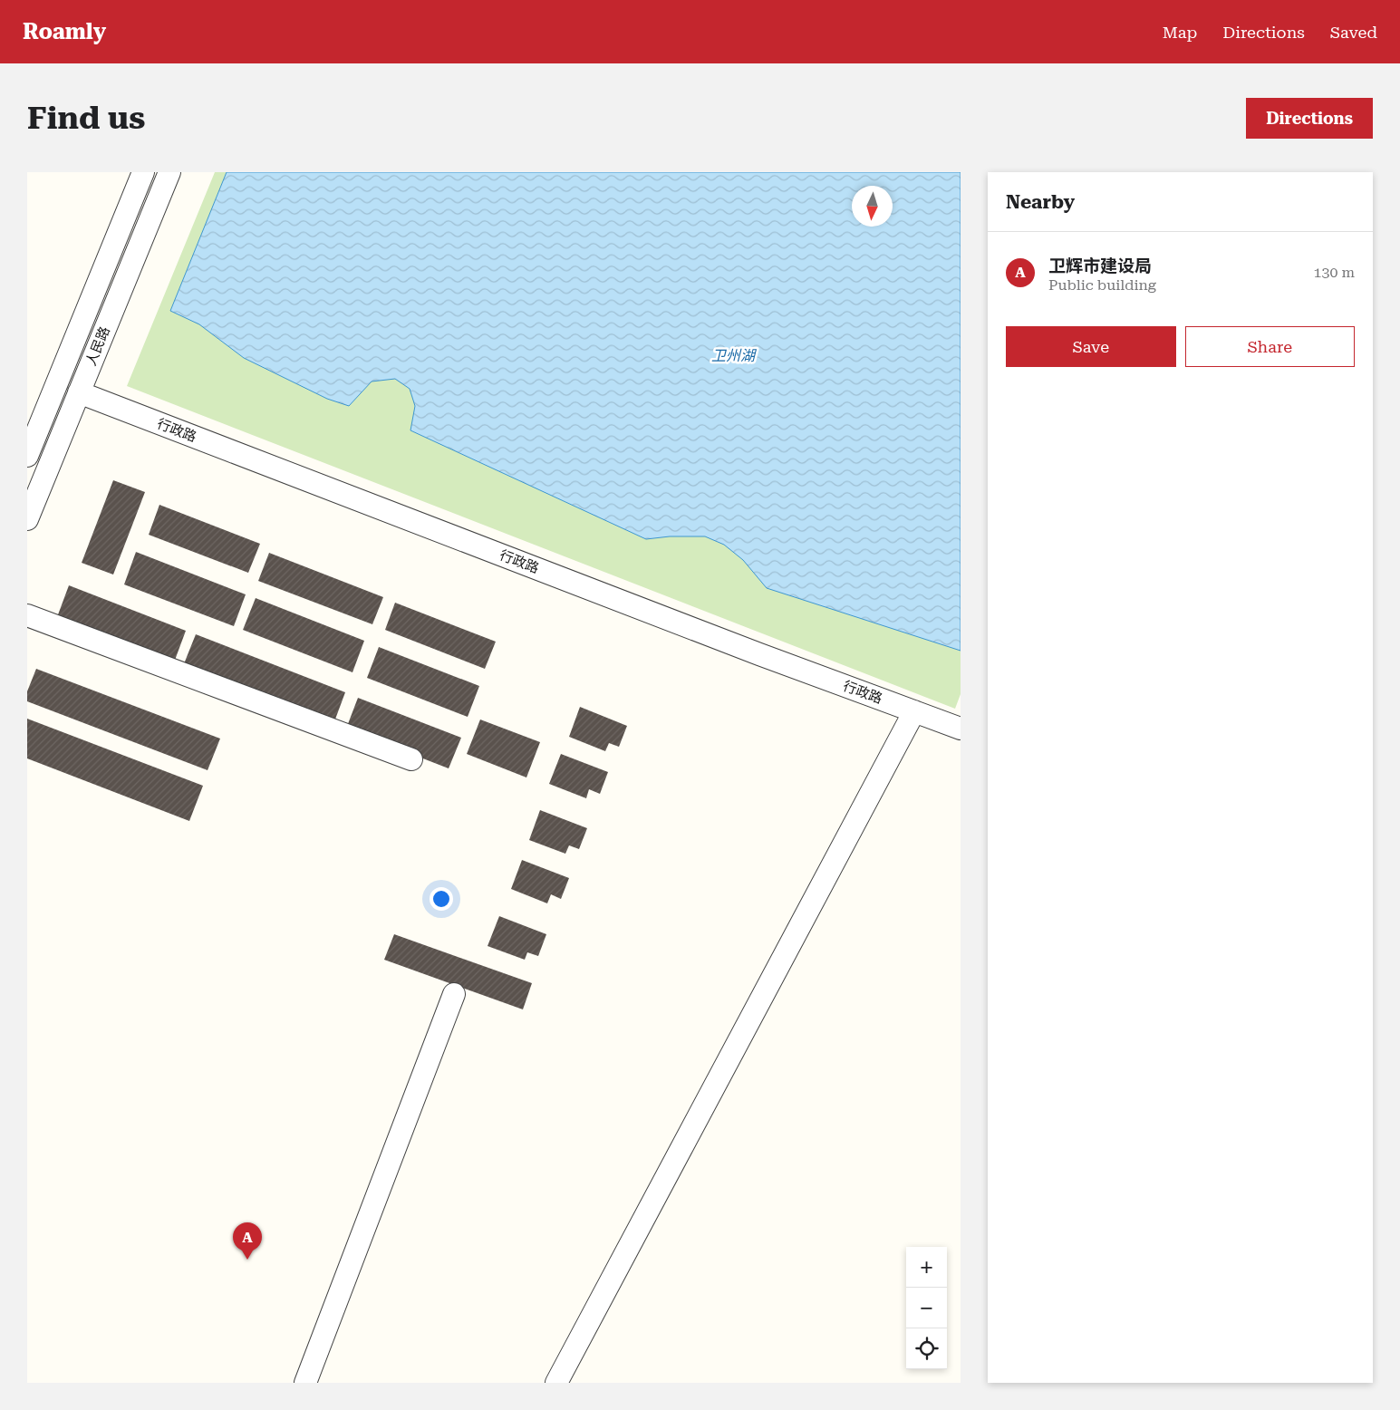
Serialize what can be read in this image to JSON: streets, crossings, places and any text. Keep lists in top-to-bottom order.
{
  "streets": {
    "street": ["人民路", "行政路"]
  },
  "crossings": [
    ["人民路", "行政路"]
  ],
  "water": ["卫州湖"],
  "north": "bottom",
  "page": {
    "header": "Roamly",
    "nav": ["Map", "Directions", "Saved"],
    "buttons": [
      "Directions",
      ["Save", "Share"]
    ],
    "title": "Find us",
    "heading": "Nearby",
    "list": [
      {
        "mark": "A",
        "name": "卫辉市建设局",
        "note": "Public building",
        "value": "130 m"
      }
    ],
    "pins": "A",
    "map_buttons": ["+", "−"]
  }
}
